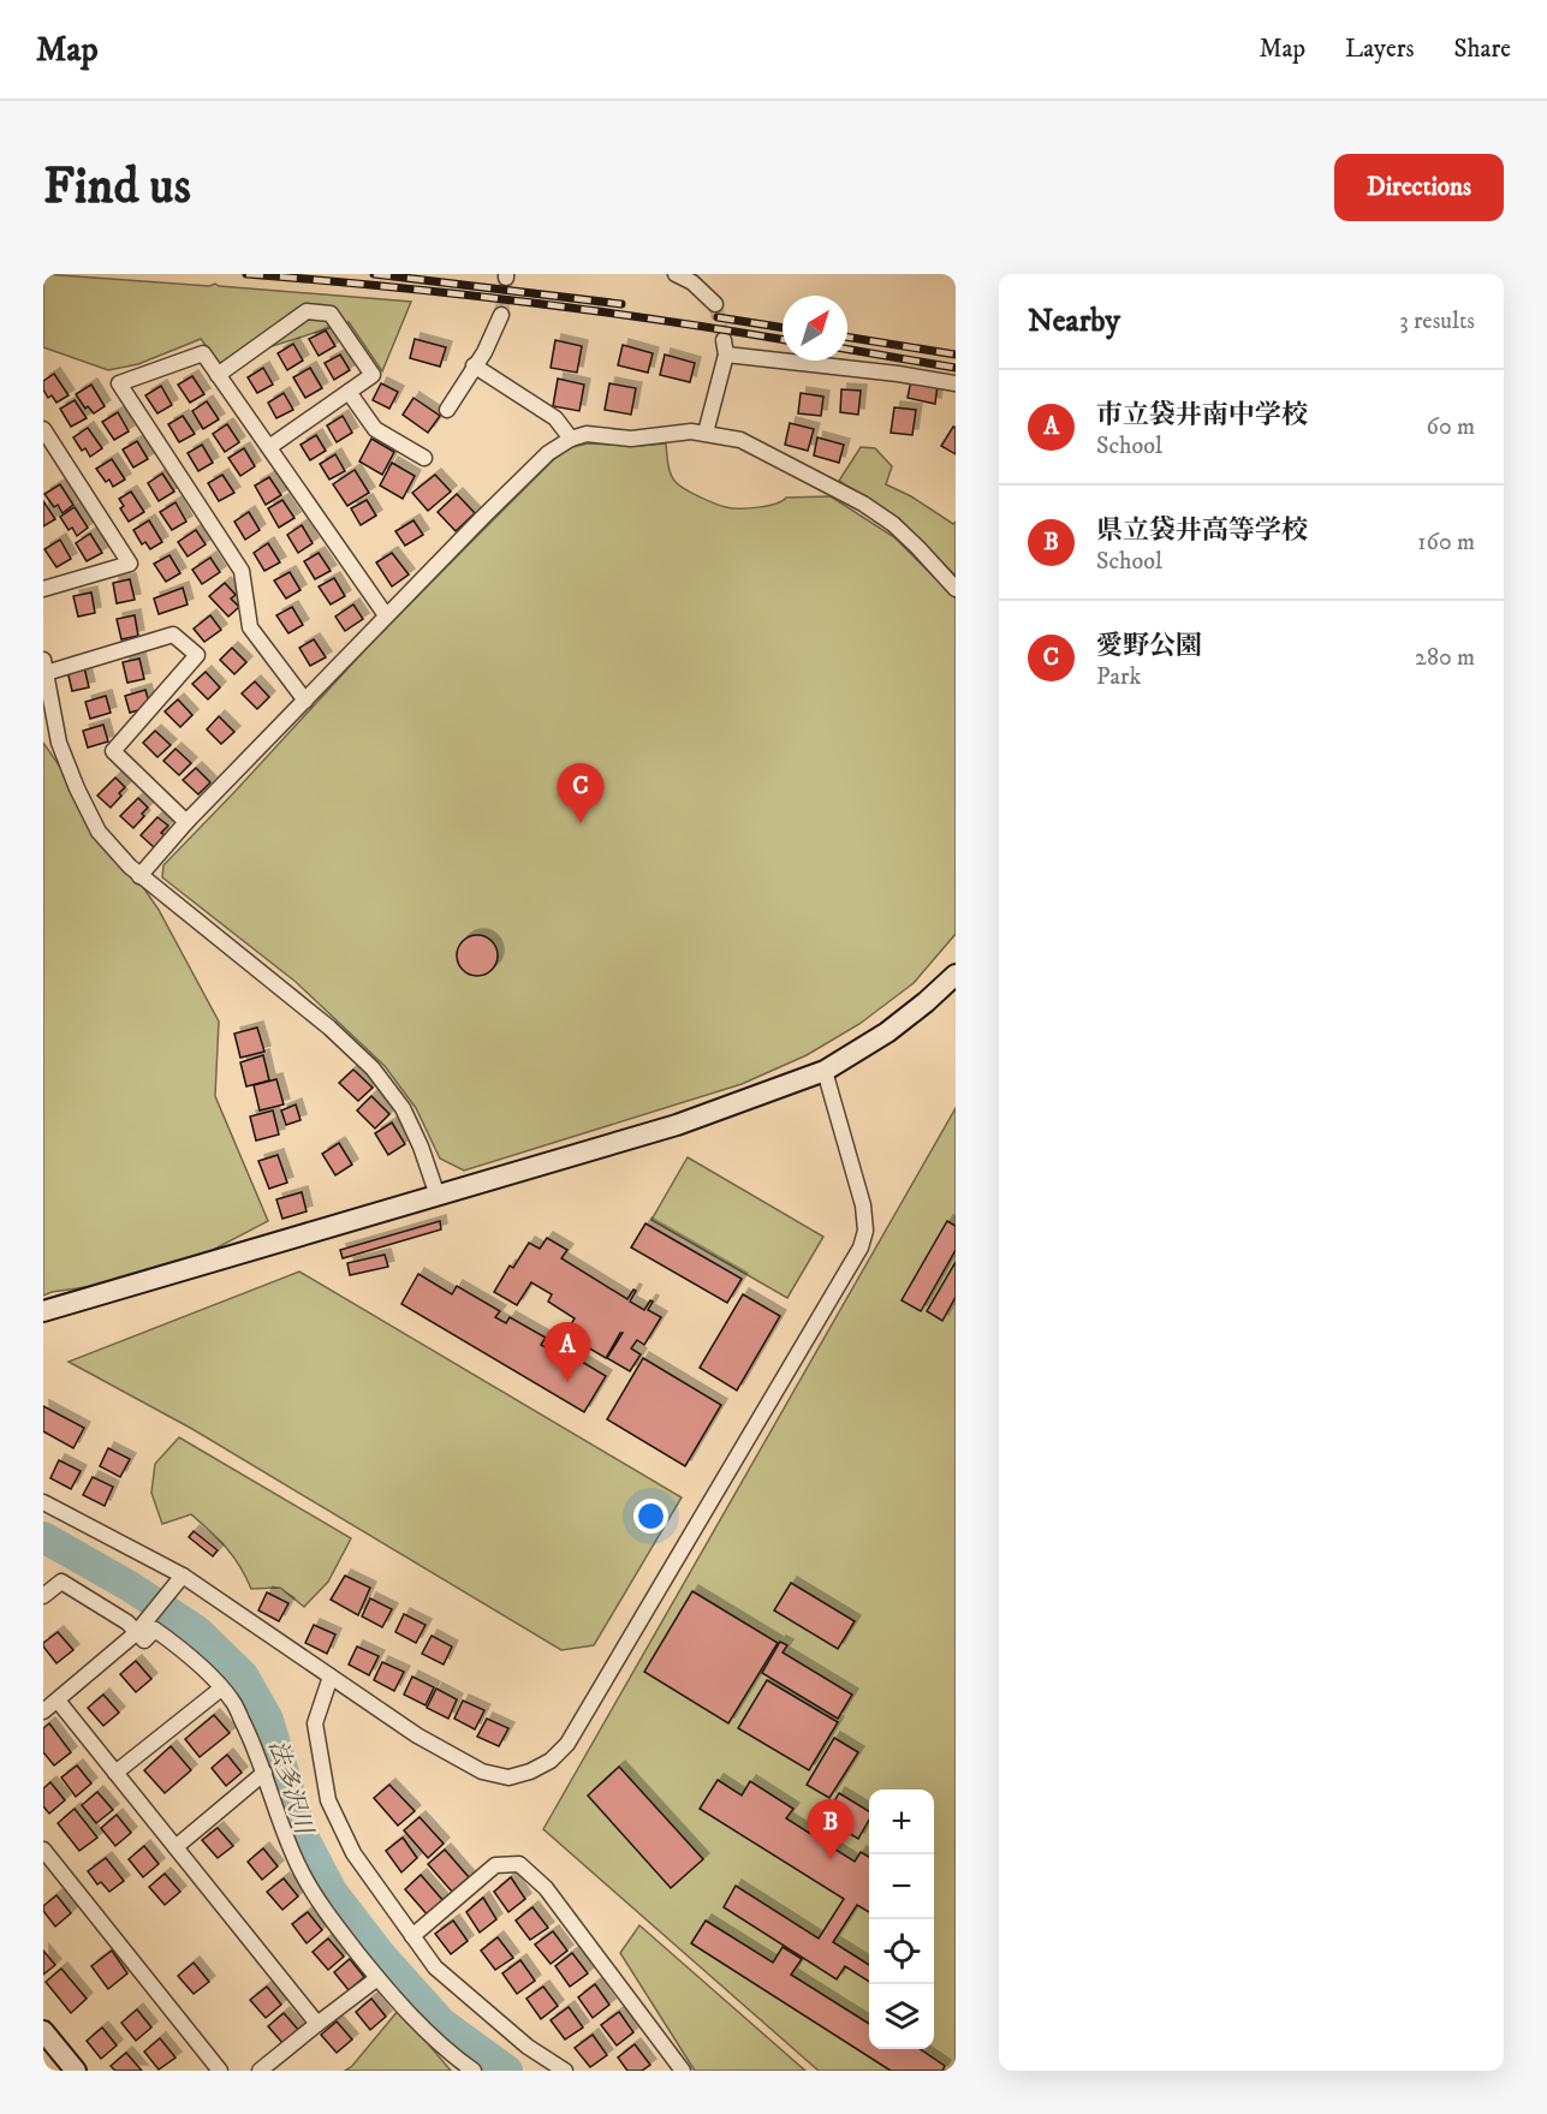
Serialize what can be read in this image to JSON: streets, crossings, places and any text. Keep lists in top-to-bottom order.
{
  "water": ["法多沢川"],
  "north": "top right",
  "page": {
    "header": "Map",
    "nav": ["Map", "Layers", "Share"],
    "buttons": "Directions",
    "title": "Find us",
    "heading": ["Nearby", "3 results"],
    "list": [
      {
        "mark": "A",
        "name": "市立袋井南中学校",
        "note": "School",
        "value": "60 m"
      },
      {
        "mark": "B",
        "name": "県立袋井高等学校",
        "note": "School",
        "value": "160 m"
      },
      {
        "mark": "C",
        "name": "愛野公園",
        "note": "Park",
        "value": "280 m"
      }
    ],
    "pins": ["C", "A", "B"],
    "map_buttons": ["+", "−"]
  }
}
